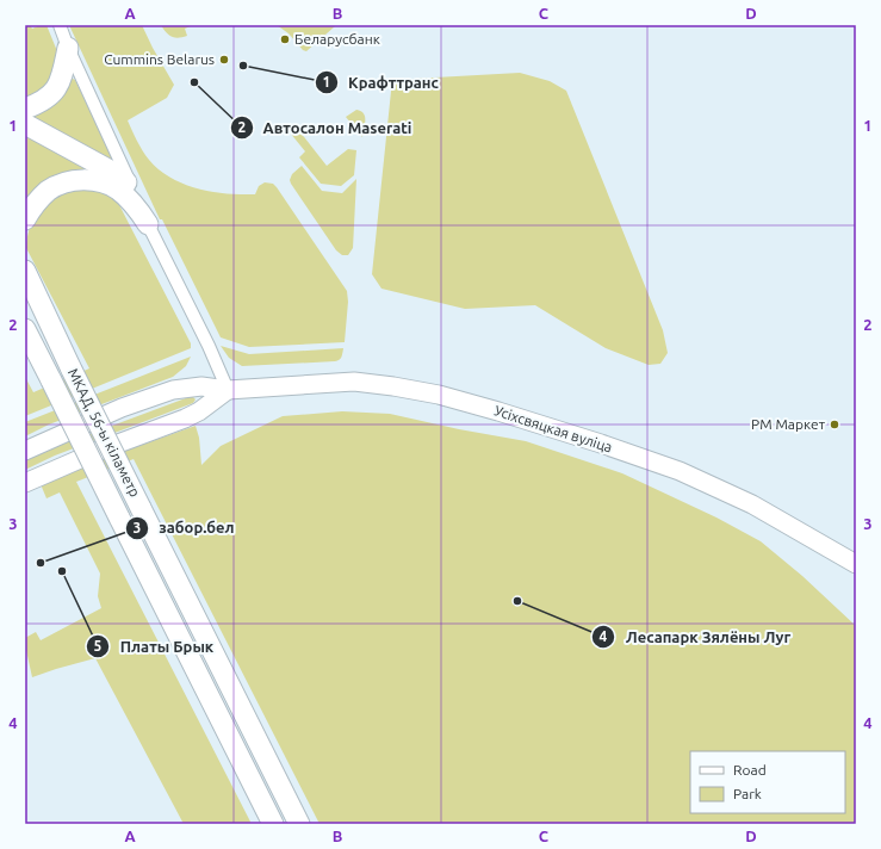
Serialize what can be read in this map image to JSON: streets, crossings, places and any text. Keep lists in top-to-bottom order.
{
  "streets": {
    "highway": ["МКАД, 56-ы кіламетр"],
    "main road": ["Усіхсвяцкая вуліца"]
  },
  "places": [
    "Беларусбанк",
    "Cummins Belarus",
    "Крафттранс",
    "Автосалон Maserati",
    "РМ Маркет",
    "забор.бел",
    "Платы Брык",
    "Лесапарк Зялёны Луг"
  ],
  "legend": ["Road", "Park"],
  "grid": {
    "columns": [
      "A",
      "B",
      "C",
      "D"
    ],
    "rows": [
      "1",
      "2",
      "3",
      "4"
    ]
  }
}
